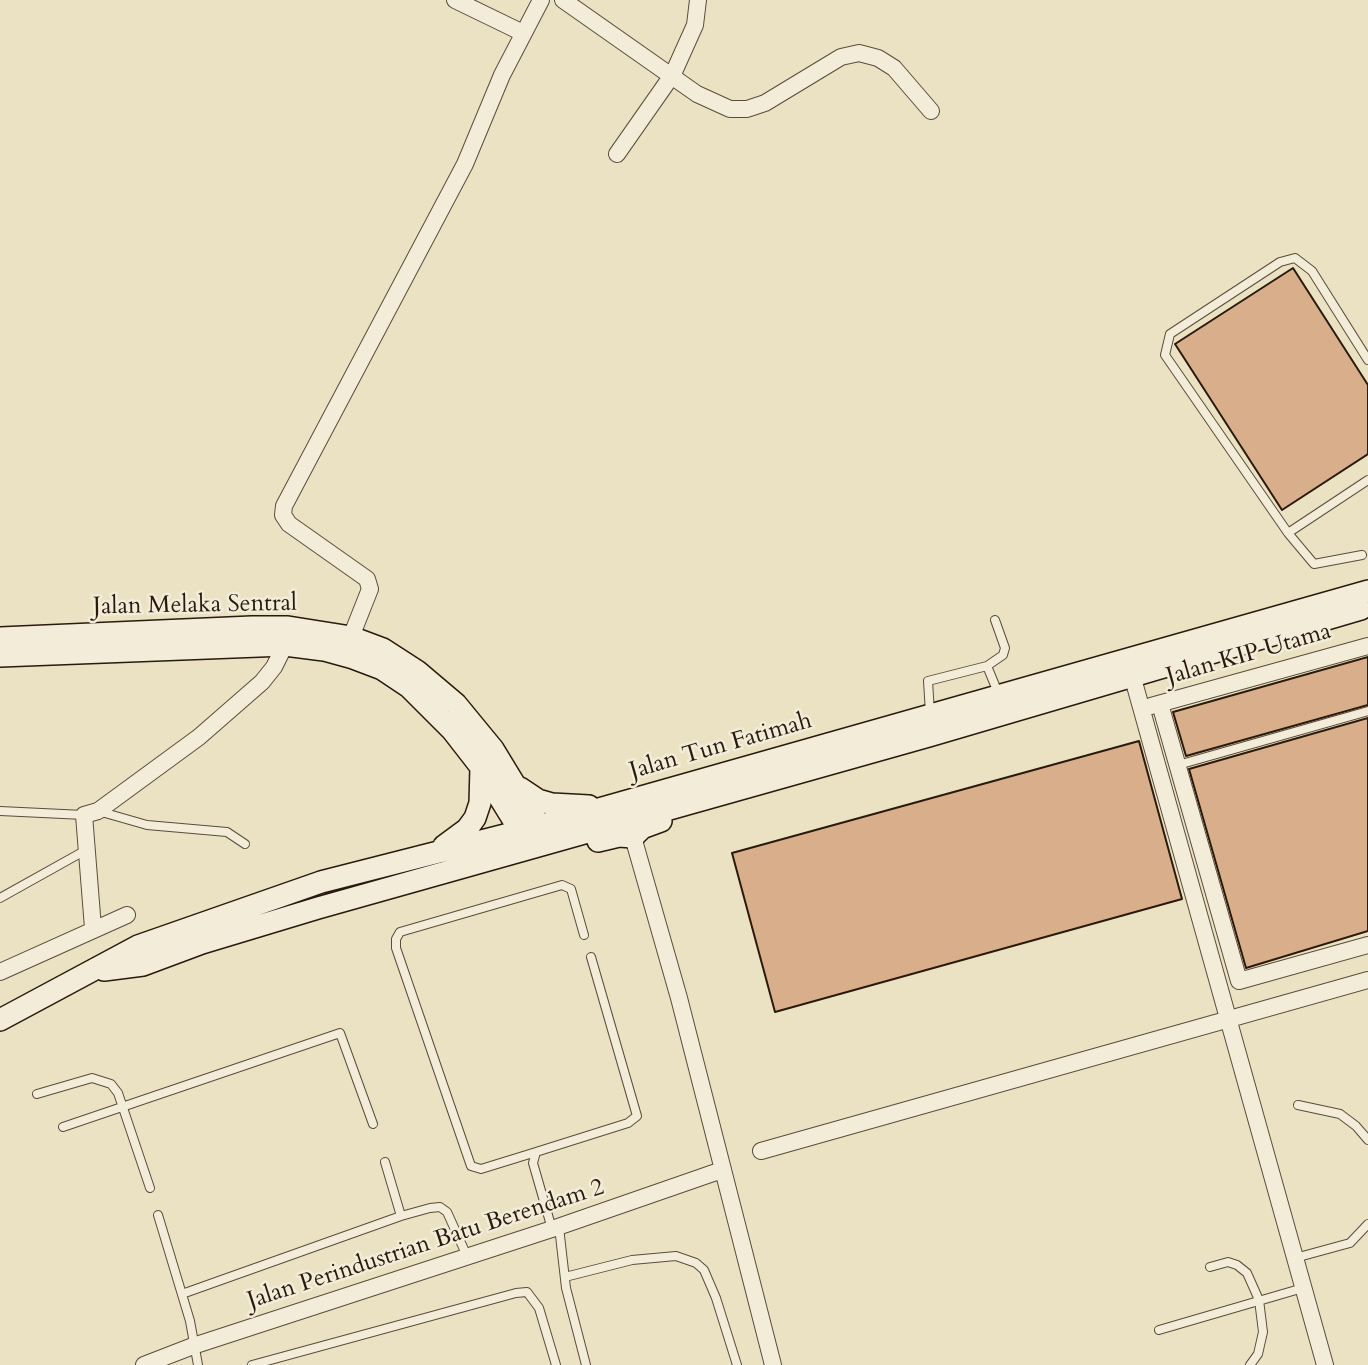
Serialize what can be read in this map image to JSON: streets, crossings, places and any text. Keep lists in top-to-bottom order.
{
  "streets": {
    "main road": ["Jalan Melaka Sentral", "Jalan Tun Fatimah"],
    "street": ["Jalan KIP Utama", "Jalan Perindustrian Batu Berendam 2"]
  },
  "crossings": [
    ["Jalan Melaka Sentral", "Jalan Tun Fatimah"]
  ]
}
